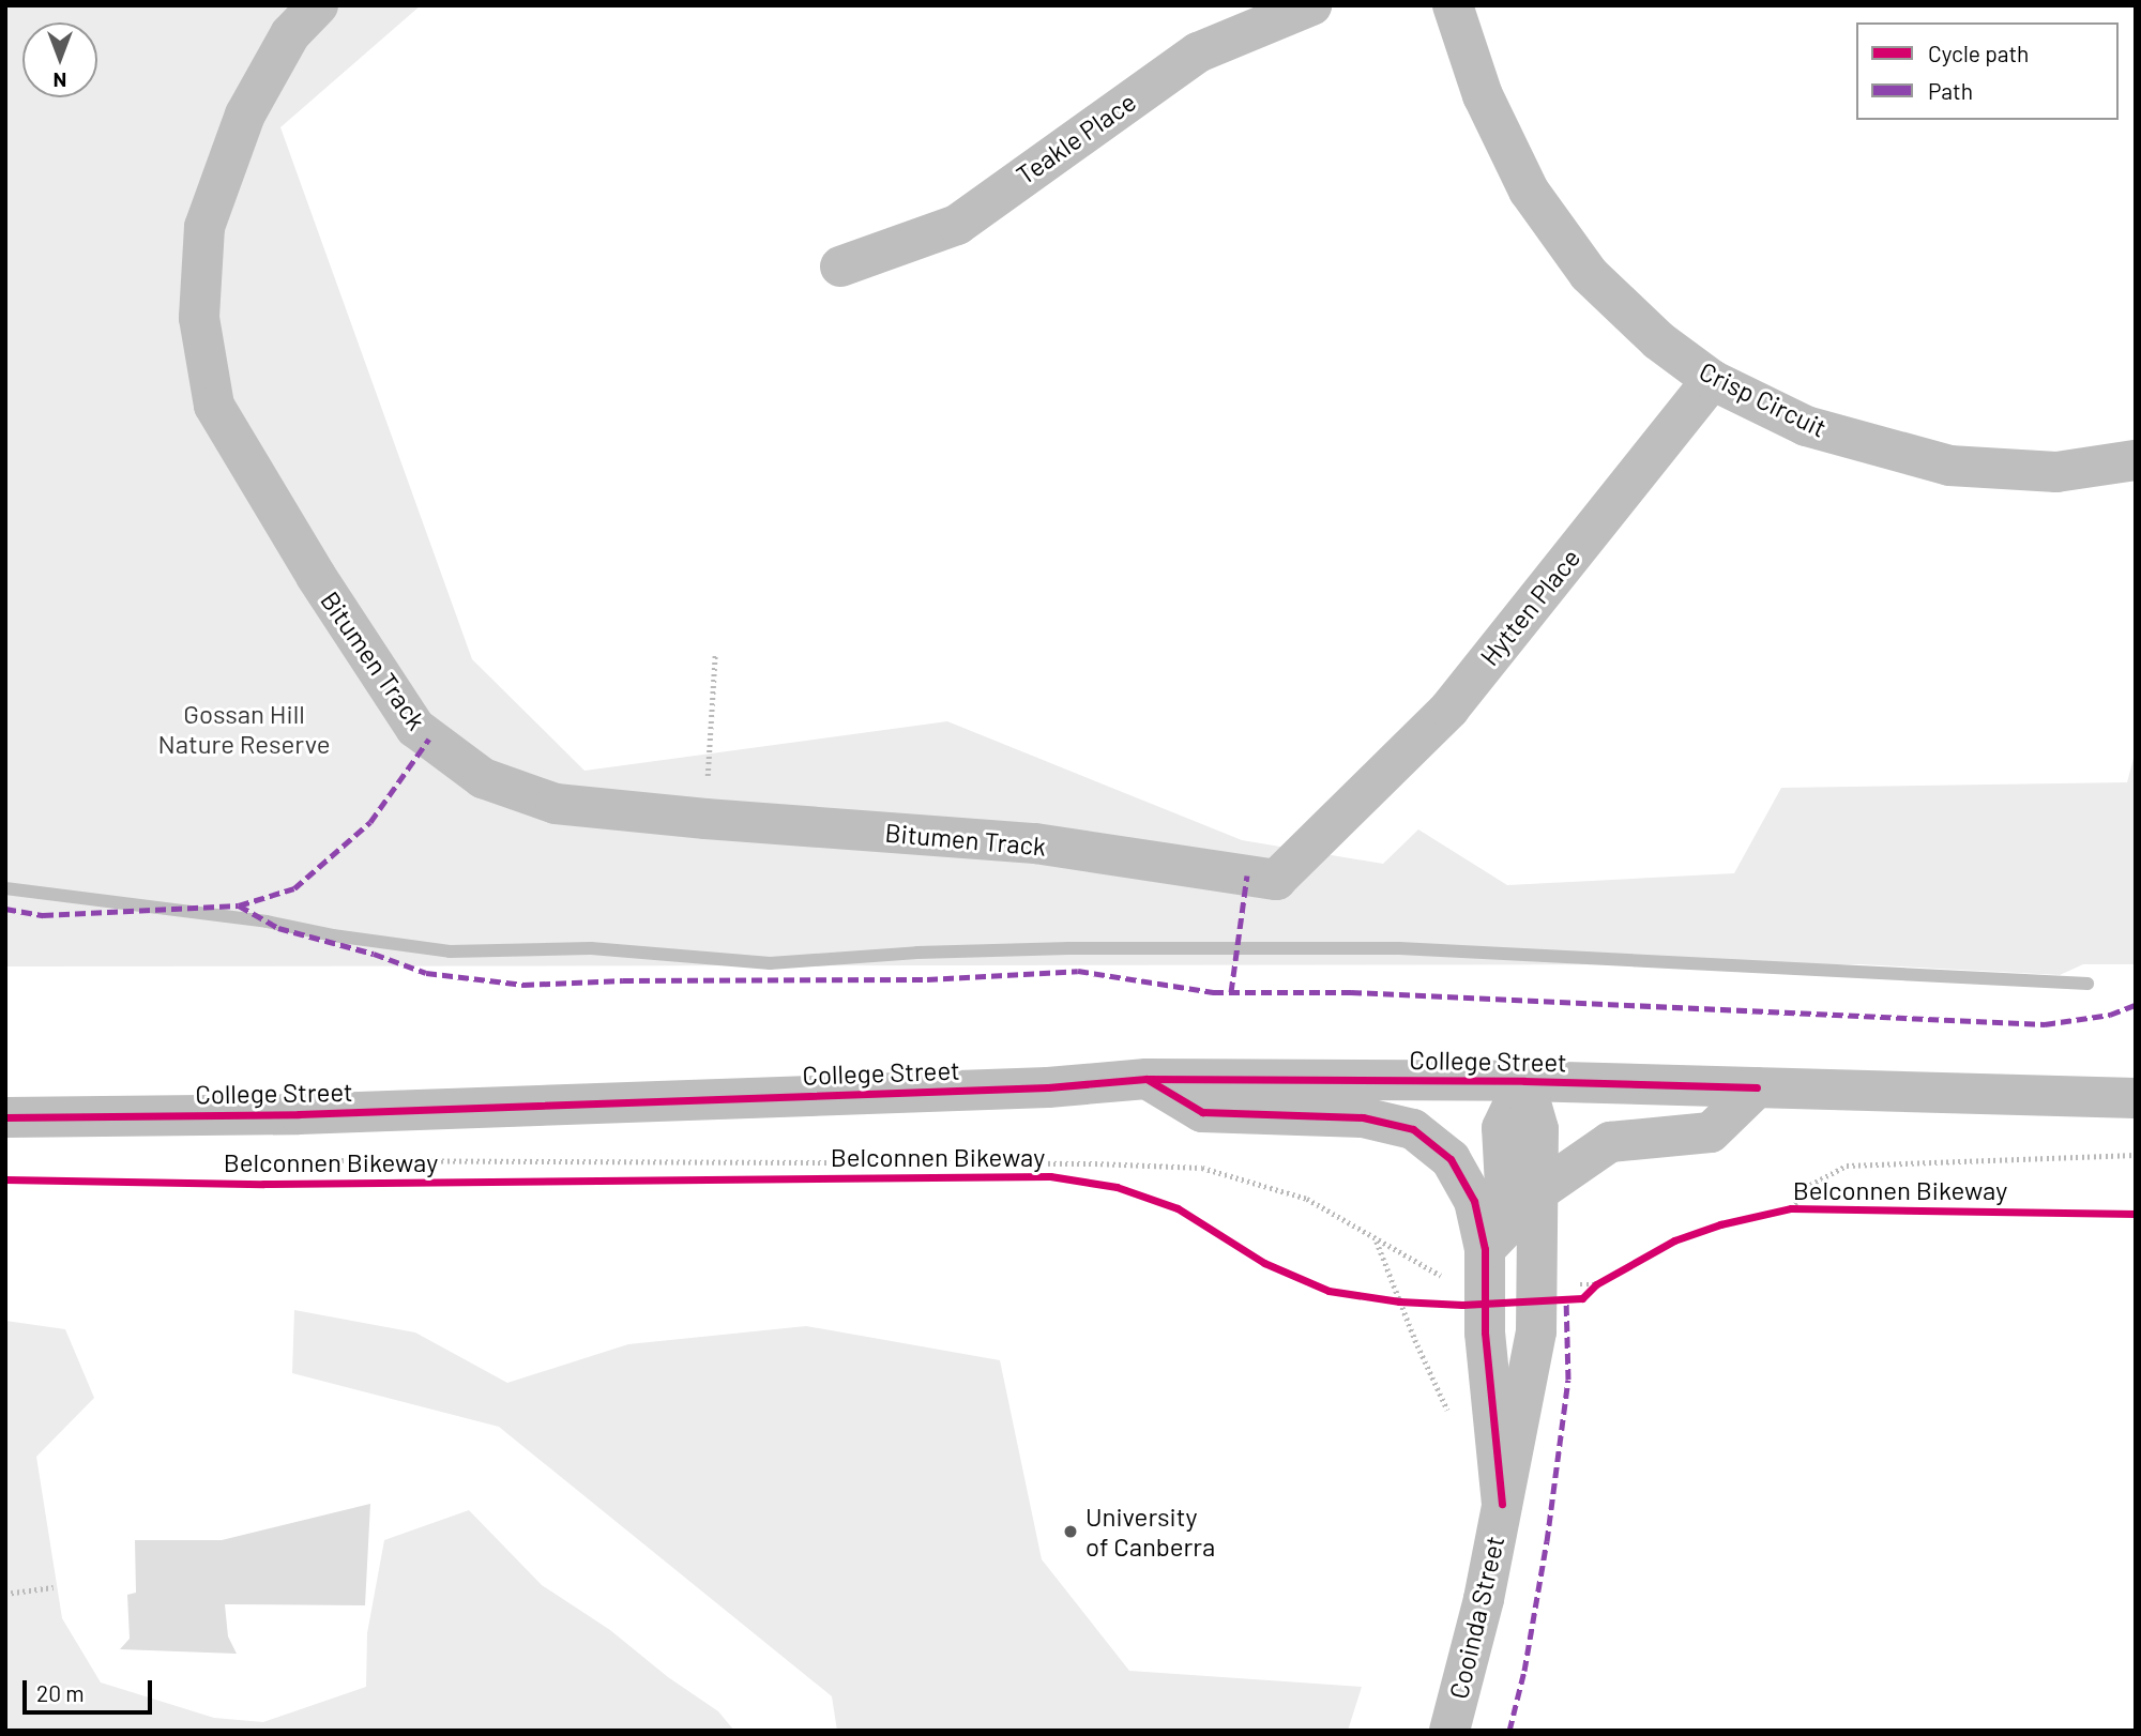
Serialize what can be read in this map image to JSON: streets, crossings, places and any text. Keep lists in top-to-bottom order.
{
  "streets": {
    "street": [
      "Teakle Place",
      "Crisp Circuit",
      "Hytten Place",
      "Bitumen Track",
      "College Street",
      "Cooinda Street"
    ],
    "cycle path": ["Belconnen Bikeway"]
  },
  "crossings": [
    ["Crisp Circuit", "Hytten Place"],
    ["Hytten Place", "Bitumen Track"],
    ["College Street", "Cooinda Street"]
  ],
  "parks": ["Gossan Hill Nature Reserve"],
  "places": ["University of Canberra"],
  "legend": ["Cycle path", "Path"],
  "scale_bar": "20 m",
  "north": "bottom"
}
